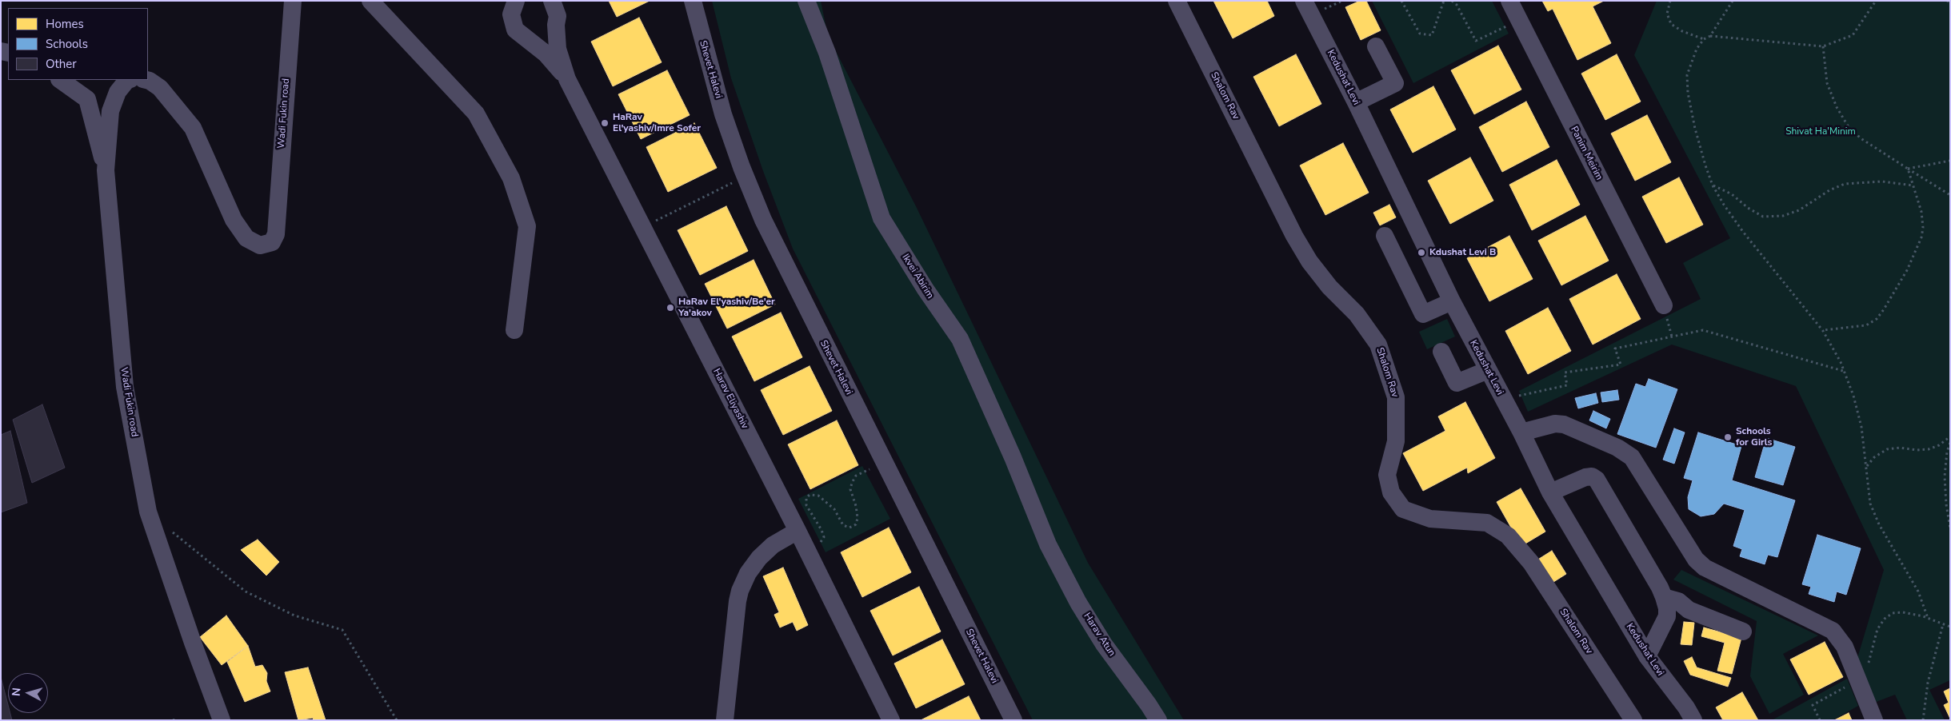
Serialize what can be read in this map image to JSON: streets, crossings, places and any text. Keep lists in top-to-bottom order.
{
  "streets": {
    "street": [
      "Shevet Halevi",
      "Kedushat Levi",
      "Shalom Rav",
      "Wadi Fukin road",
      "Panim Meirim",
      "Ikvei Abirim",
      "Harav Eliyashiv",
      "Harav Atun"
    ]
  },
  "crossings": [
    ["Ikvei Abirim", "Harav Atun"]
  ],
  "parks": ["Shivat Ha'Minim"],
  "places": [
    "HaRav El'yashiv/Imre Sofer",
    "Kdushat Levi B",
    "HaRav El'yashiv/Be'er Ya'akov",
    "Schools for Girls"
  ],
  "legend": ["Homes", "Schools", "Other"],
  "north": "left"
}
